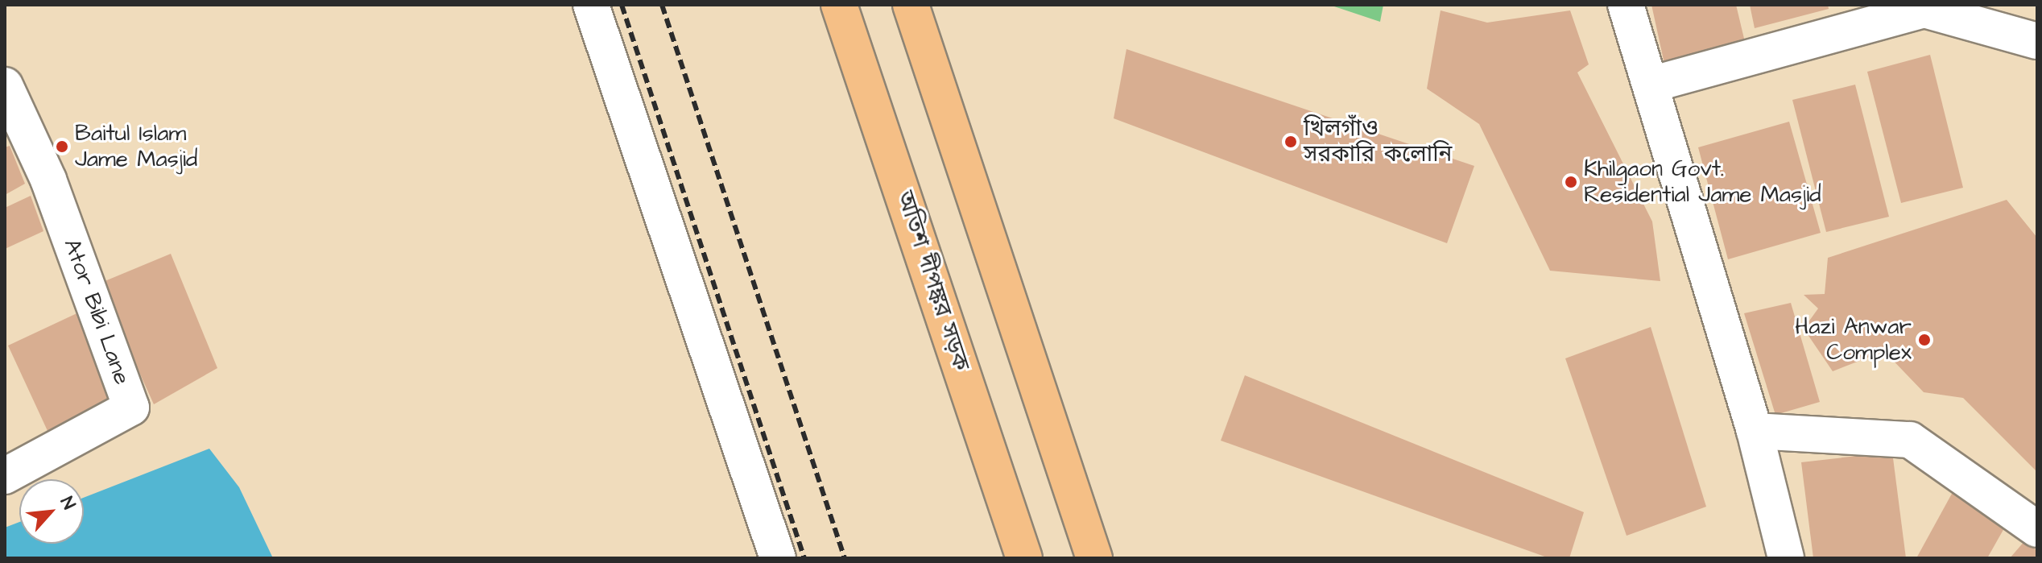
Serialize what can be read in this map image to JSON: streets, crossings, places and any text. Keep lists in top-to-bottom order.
{
  "streets": {
    "main road": ["অতিশ দীপঙ্কর সড়ক"],
    "street": ["Ator Bibi Lane"]
  },
  "places": [
    "খিলগাঁও সরকারি কলোনি",
    "Baitul Islam Jame Masjid",
    "Khilgaon Govt. Residential Jame Masjid",
    "Hazi Anwar Complex"
  ],
  "north": "top right"
}
